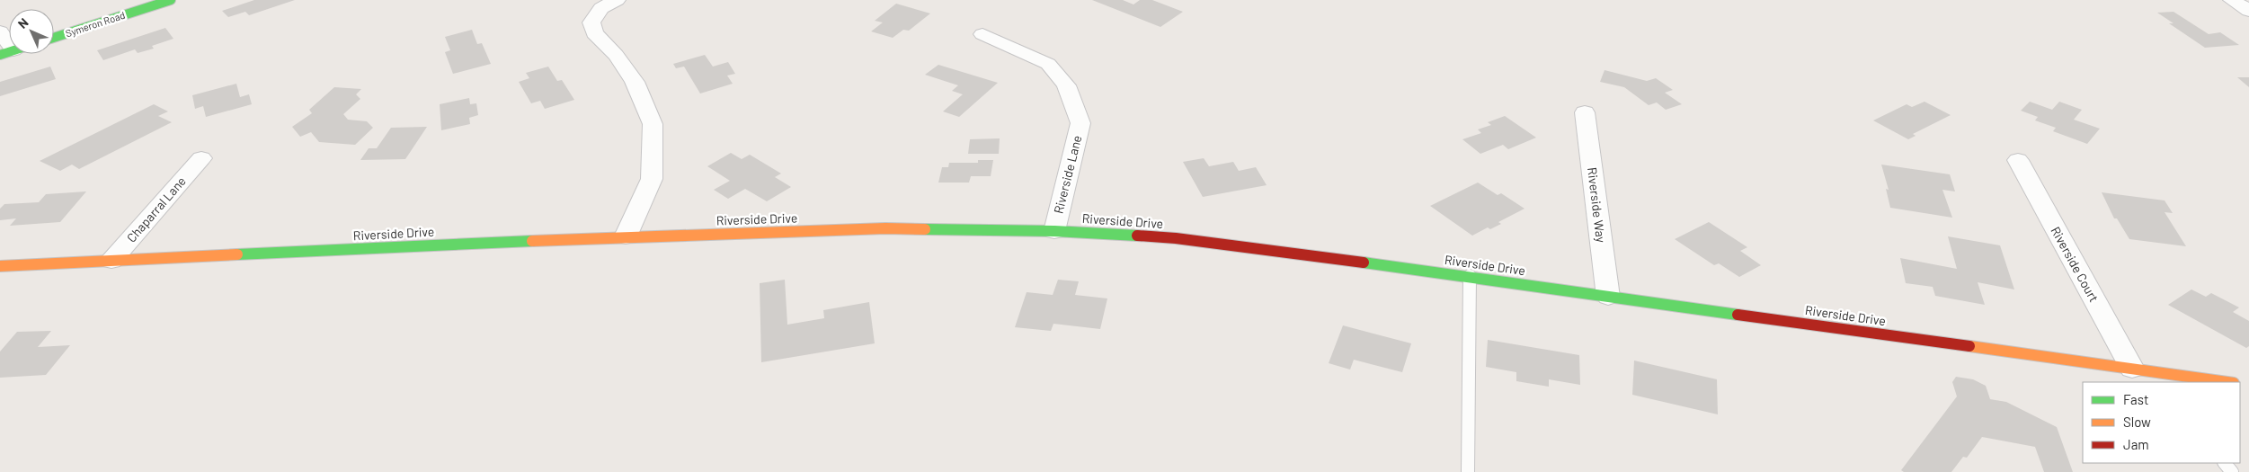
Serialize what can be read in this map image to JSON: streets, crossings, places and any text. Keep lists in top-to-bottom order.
{
  "streets": {
    "street": [
      "Symeron Road",
      "Riverside Lane",
      "Riverside Way",
      "Chaparral Lane",
      "Riverside Drive",
      "Riverside Court"
    ]
  },
  "crossings": [
    ["Riverside Lane", "Riverside Drive"],
    ["Riverside Way", "Riverside Drive"],
    ["Chaparral Lane", "Riverside Drive"],
    ["Riverside Drive", "Riverside Court"]
  ],
  "legend": ["Fast", "Slow", "Jam"],
  "north": "top left"
}
